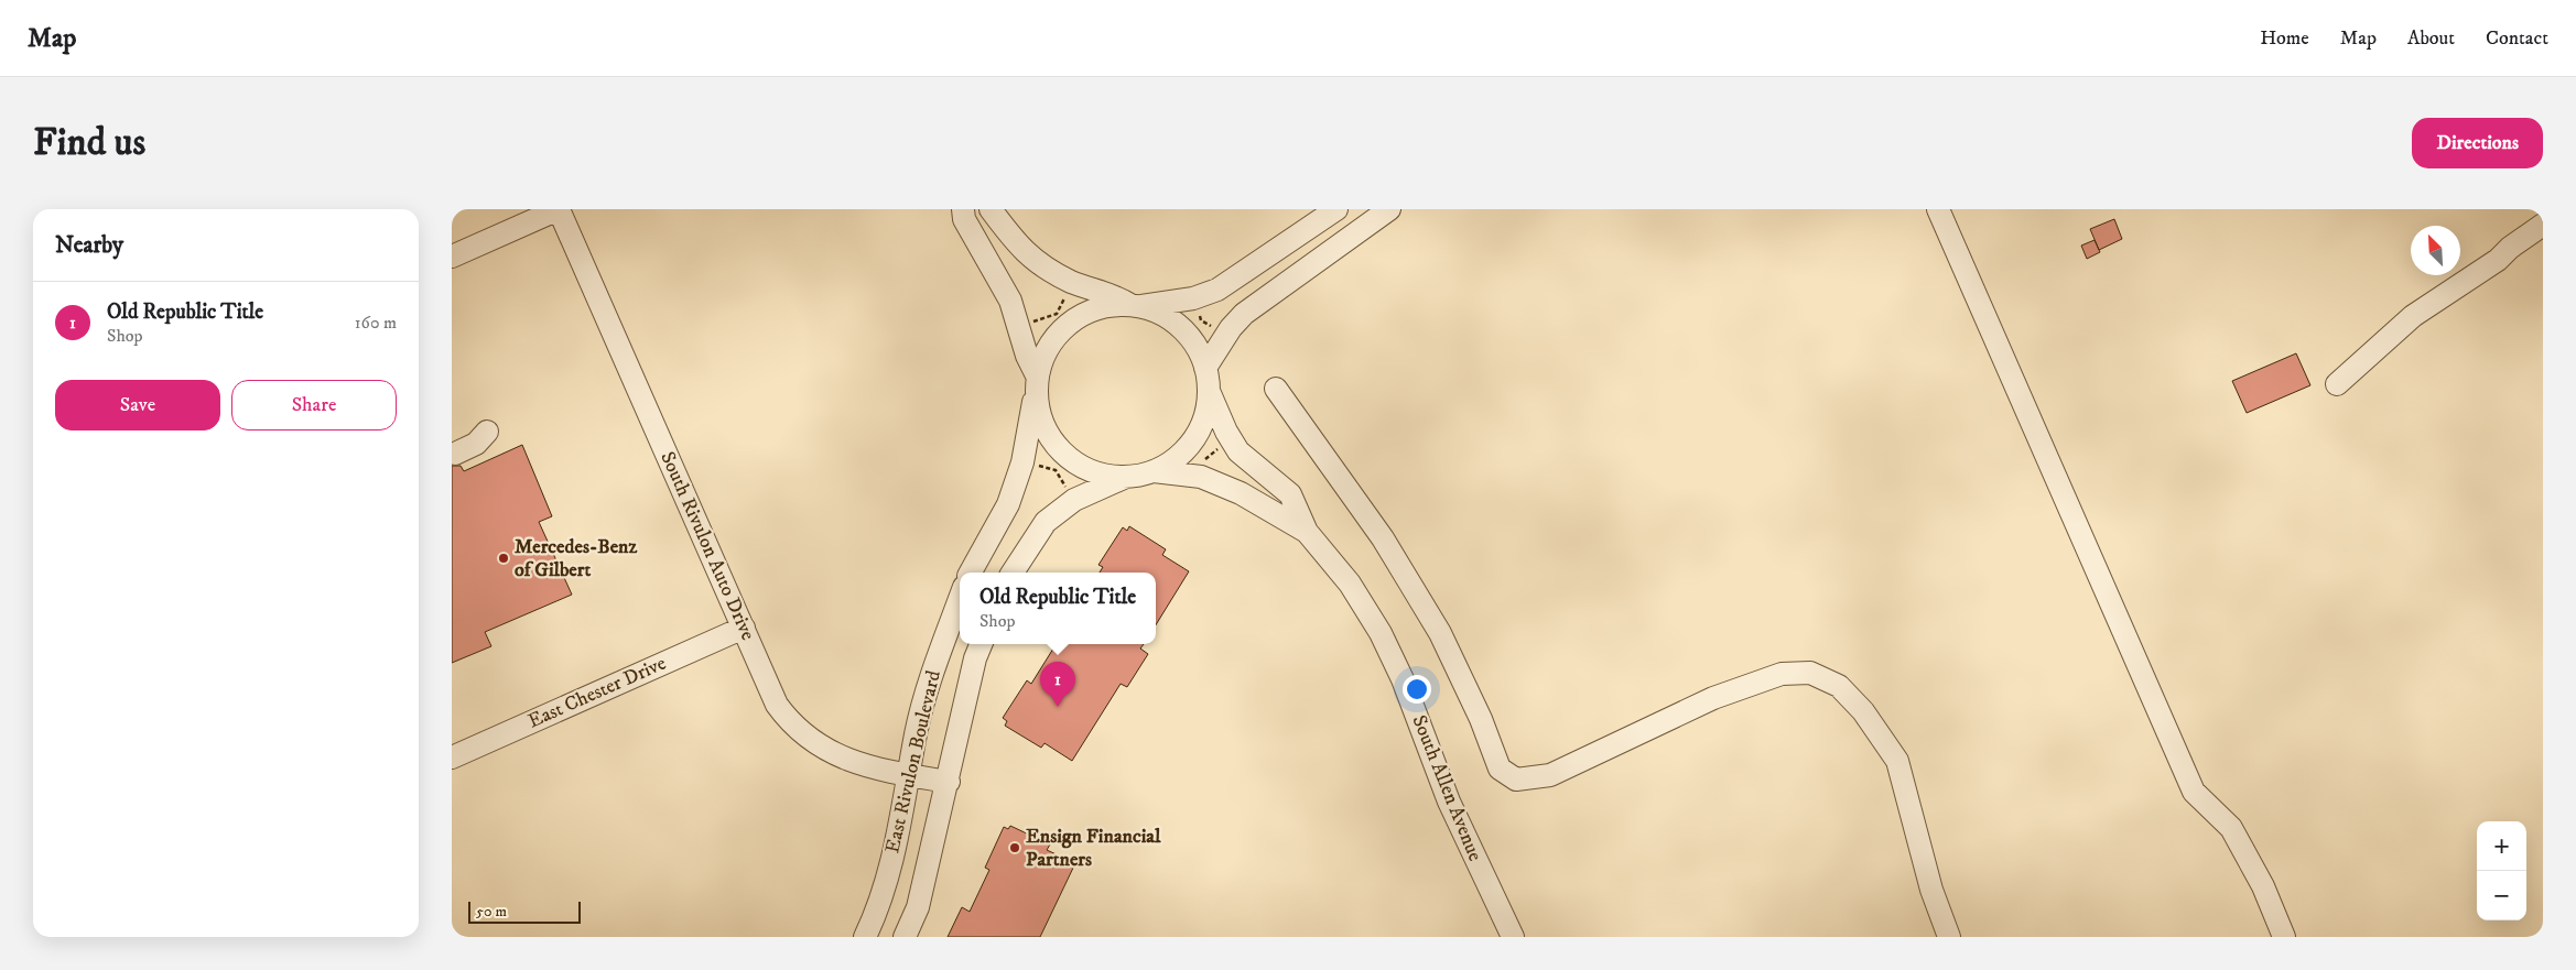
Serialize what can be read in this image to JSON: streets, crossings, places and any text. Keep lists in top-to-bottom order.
{
  "streets": {
    "street": [
      "South Rivulon Auto Drive",
      "East Chester Drive",
      "East Rivulon Boulevard",
      "South Allen Avenue"
    ]
  },
  "crossings": [
    ["South Rivulon Auto Drive", "East Chester Drive"],
    ["South Rivulon Auto Drive", "East Rivulon Boulevard"]
  ],
  "places": ["Mercedes-Benz of Gilbert", "Ensign Financial Partners"],
  "scale_bar": "50 m",
  "north": "top left",
  "page": {
    "header": "Map",
    "nav": [
      "Home",
      "Map",
      "About",
      "Contact"
    ],
    "buttons": [
      "Directions",
      ["Save", "Share"]
    ],
    "title": "Find us",
    "heading": "Nearby",
    "list": [
      {
        "mark": "1",
        "name": "Old Republic Title",
        "note": "Shop",
        "value": "160 m"
      }
    ],
    "popup": ["Old Republic Title", "Shop"],
    "pins": "1",
    "map_buttons": ["+", "−"],
    "scale": "50 m"
  }
}
